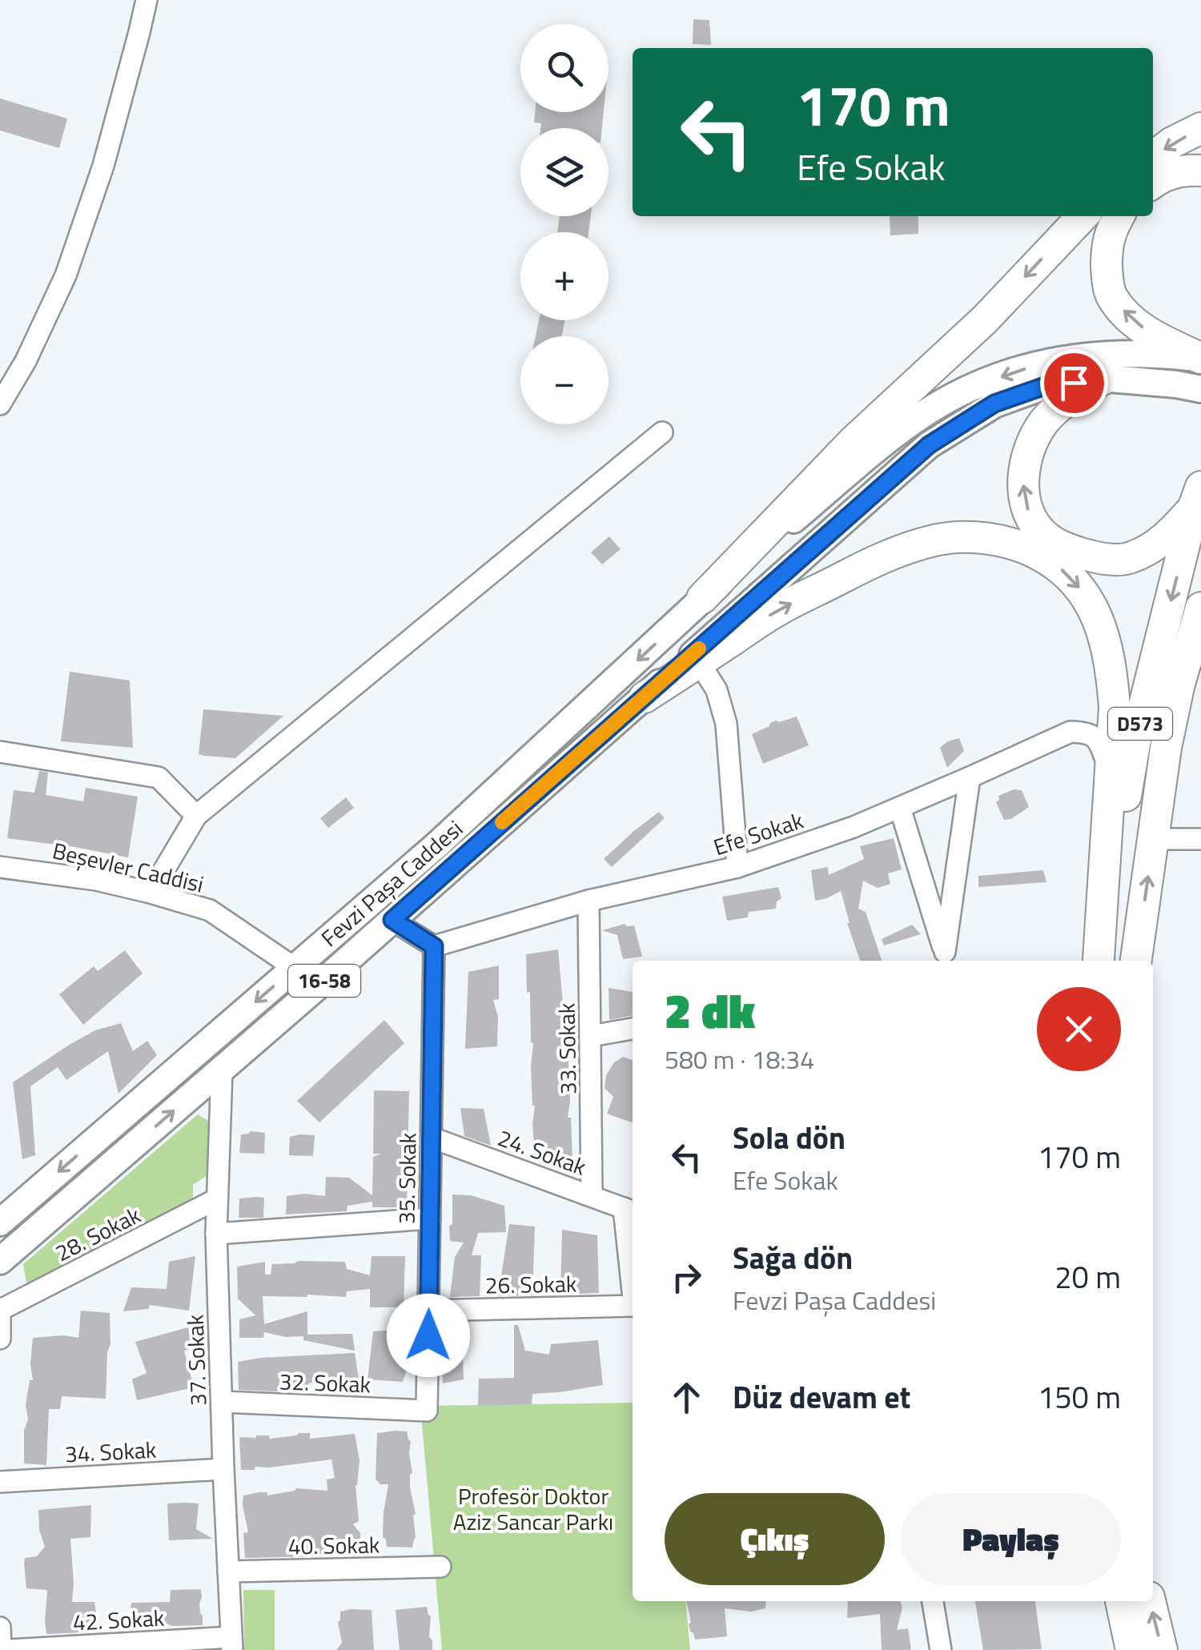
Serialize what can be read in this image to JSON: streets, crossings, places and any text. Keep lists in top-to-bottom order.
{
  "streets": {
    "highway": ["D573"],
    "main road": ["Fevzi Paşa Caddesi", "16-58"],
    "street": [
      "Efe Sokak",
      "Beşevler Caddisi",
      "33. Sokak",
      "24. Sokak",
      "35. Sokak",
      "28. Sokak",
      "26. Sokak",
      "37. Sokak",
      "32. Sokak",
      "34. Sokak",
      "40. Sokak",
      "42. Sokak"
    ]
  },
  "crossings": [
    ["Efe Sokak", "33. Sokak"],
    ["Efe Sokak", "35. Sokak"],
    ["Beşevler Caddisi", "Fevzi Paşa Caddesi"],
    ["Fevzi Paşa Caddesi", "37. Sokak"],
    ["33. Sokak", "24. Sokak"],
    ["24. Sokak", "35. Sokak"],
    ["24. Sokak", "26. Sokak"],
    ["35. Sokak", "26. Sokak"],
    ["35. Sokak", "32. Sokak"],
    ["28. Sokak", "37. Sokak"],
    ["37. Sokak", "32. Sokak"],
    ["37. Sokak", "34. Sokak"],
    ["37. Sokak", "40. Sokak"],
    ["37. Sokak", "42. Sokak"]
  ],
  "parks": ["Profesör Doktor Aziz Sancar Parkı"],
  "page": {
    "map_buttons": ["+", "−"],
    "turn": ["170 m", "Efe Sokak"],
    "heading": ["2 dk", "580 m · 18:34"],
    "list": [
      {
        "name": "Sola dön",
        "note": "Efe Sokak",
        "value": "170 m"
      },
      {
        "name": "Sağa dön",
        "note": "Fevzi Paşa Caddesi",
        "value": "20 m"
      },
      {
        "name": "Düz devam et",
        "value": "150 m"
      }
    ],
    "buttons": ["Çıkış", "Paylaş"]
  }
}
